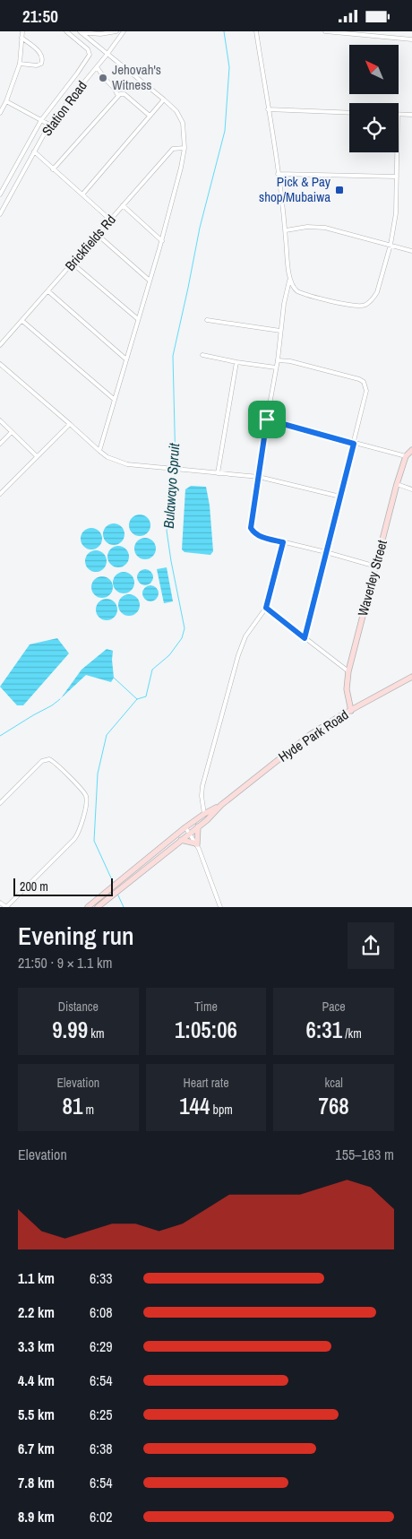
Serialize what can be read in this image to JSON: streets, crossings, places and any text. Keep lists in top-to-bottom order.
{
  "streets": {
    "street": [
      "Station Road",
      "Brickfields Rd",
      "Waverley Street",
      "Hyde Park Road"
    ]
  },
  "crossings": [
    ["Waverley Street", "Hyde Park Road"]
  ],
  "water": ["Bulawayo Spruit"],
  "places": {
    "other": ["Jehovah's Witness"],
    "transit": ["Pick & Pay shop/Mubaiwa"]
  },
  "scale_bar": "200 m",
  "north": "top left",
  "page": {
    "status": "21:50",
    "scale": "200 m",
    "heading": ["Evening run", "21:50 · 9 × 1.1 km"],
    "stats": [
      ["Distance", "9.99 km"],
      ["Time", "1:05:06"],
      ["Pace", "6:31 /km"],
      ["Elevation", "81 m"],
      ["Heart rate", "144 bpm"],
      ["kcal", "768"]
    ],
    "chart": ["Elevation", "155–163 m"],
    "list": [
      {
        "name": "1.1 km",
        "note": "6:33"
      },
      {
        "name": "2.2 km",
        "note": "6:08"
      },
      {
        "name": "3.3 km",
        "note": "6:29"
      },
      {
        "name": "4.4 km",
        "note": "6:54"
      },
      {
        "name": "5.5 km",
        "note": "6:25"
      },
      {
        "name": "6.7 km",
        "note": "6:38"
      },
      {
        "name": "7.8 km",
        "note": "6:54"
      },
      {
        "name": "8.9 km",
        "note": "6:02"
      }
    ]
  }
}
